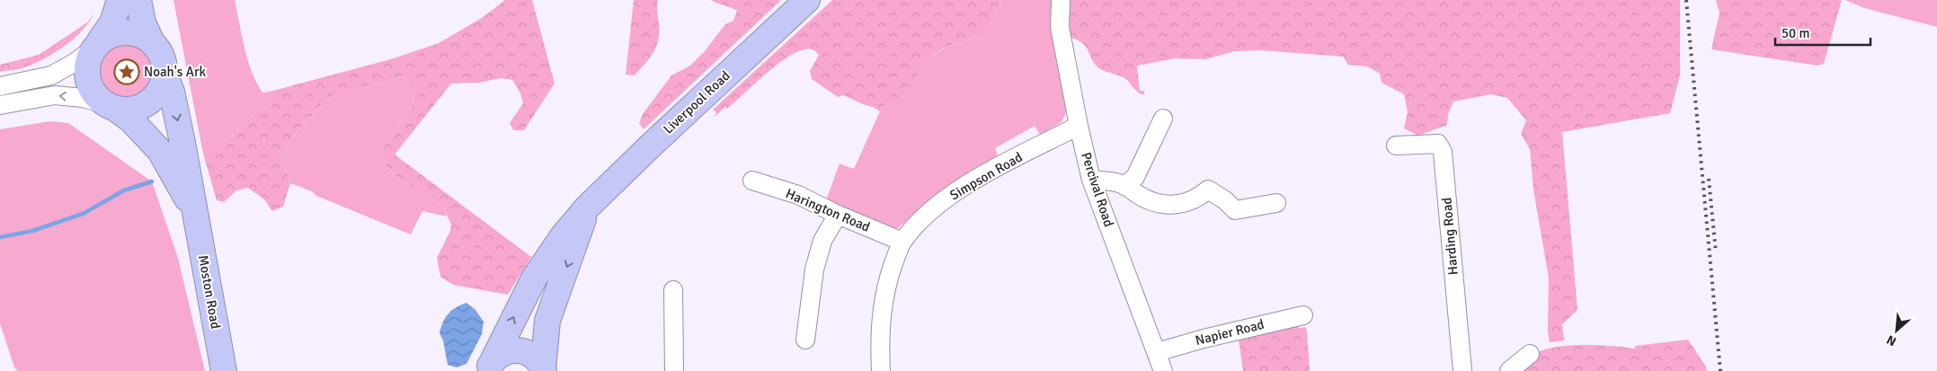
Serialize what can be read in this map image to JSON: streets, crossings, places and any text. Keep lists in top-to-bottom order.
{
  "streets": {
    "highway": ["Liverpool Road", "Moston Road"],
    "street": [
      "Simpson Road",
      "Percival Road",
      "Harington Road",
      "Harding Road",
      "Napier Road"
    ]
  },
  "crossings": [
    ["Simpson Road", "Percival Road"],
    ["Simpson Road", "Harington Road"],
    ["Percival Road", "Napier Road"]
  ],
  "places": {
    "place": ["Noah's Ark"]
  },
  "scale_bar": "50 m",
  "north": "bottom left"
}
